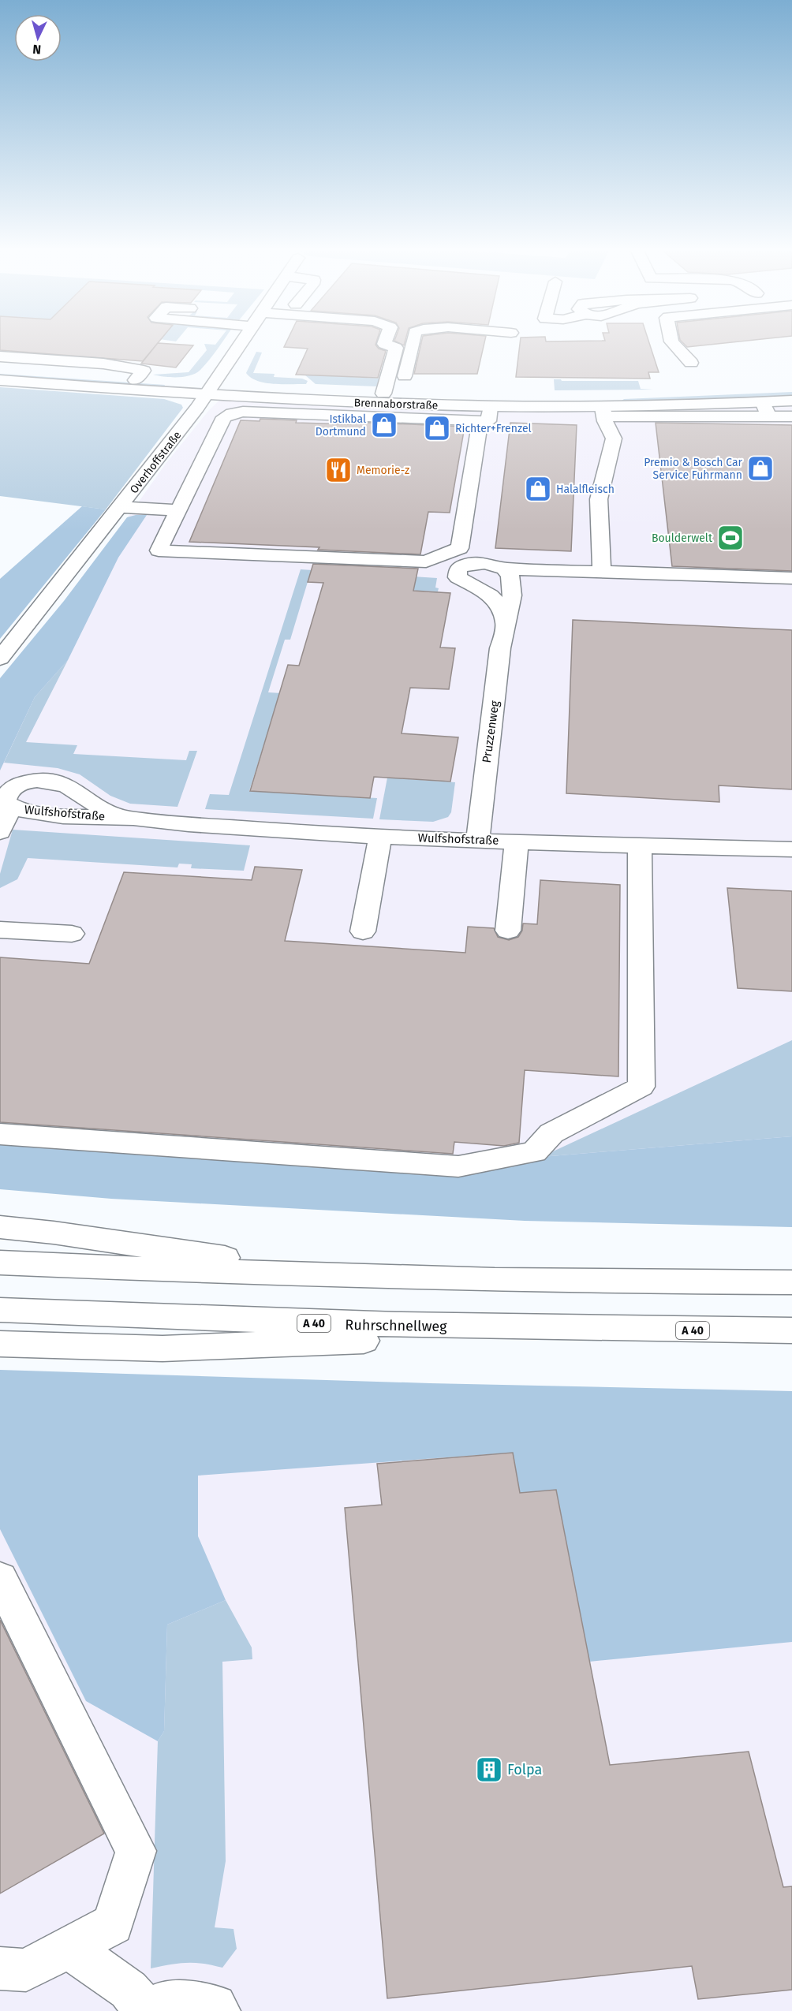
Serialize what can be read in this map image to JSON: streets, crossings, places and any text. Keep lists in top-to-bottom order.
{
  "streets": {
    "main road": [
      "Brennaborstraße",
      "Overhoffstraße",
      "Pruzzenweg",
      "Wulfshofstraße",
      "A 40",
      "Ruhrschnellweg"
    ]
  },
  "crossings": [
    ["Brennaborstraße", "Overhoffstraße"],
    ["Pruzzenweg", "Wulfshofstraße"]
  ],
  "places": {
    "shop": [
      "Istikbal Dortmund",
      "Richter+Frenzel",
      "Premio & Bosch Car Service Fuhrmann",
      "Halalfleisch"
    ],
    "restaurant": ["Memorie-z"],
    "sports": ["Boulderwelt"],
    "building": ["Folpa"]
  },
  "north": "bottom"
}
